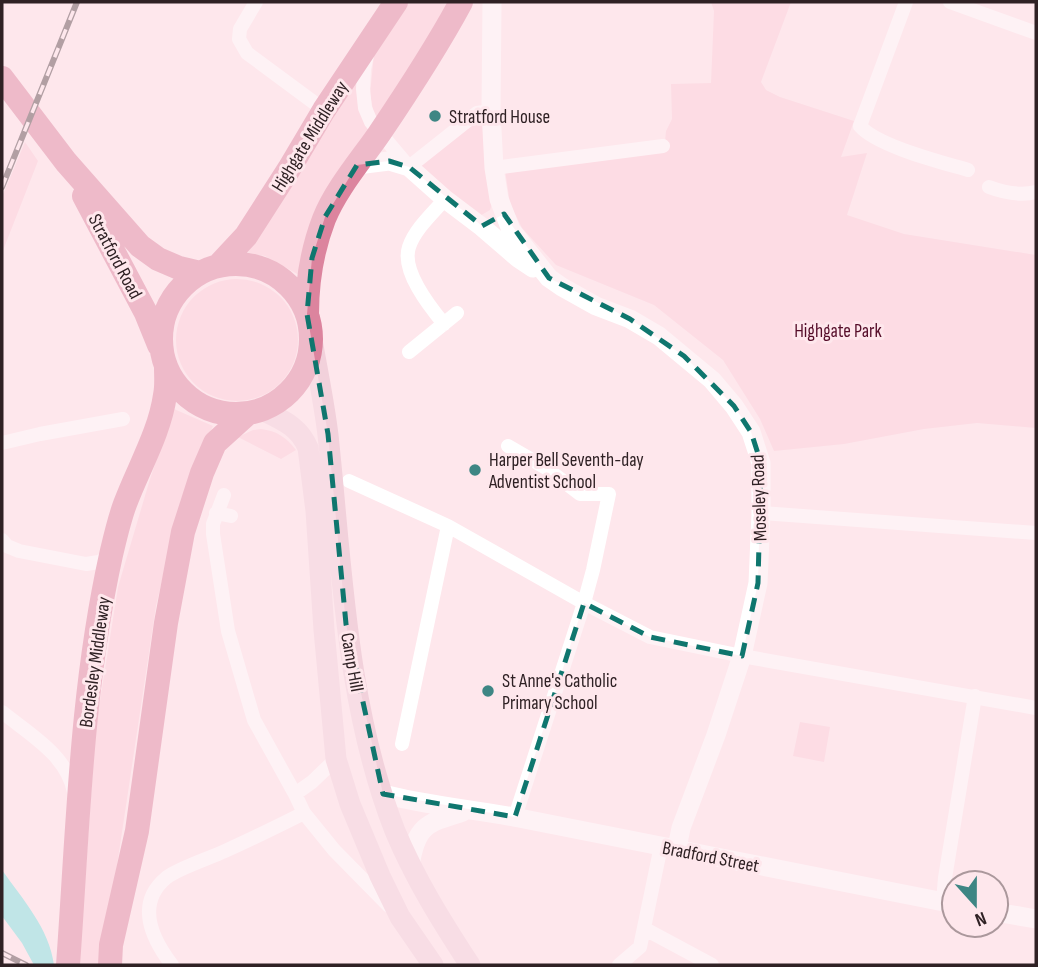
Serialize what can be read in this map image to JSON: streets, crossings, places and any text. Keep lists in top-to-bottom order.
{
  "streets": {
    "highway": ["Highgate Middleway", "Stratford Road", "Bordesley Middleway"],
    "main road": ["Camp Hill"],
    "street": ["Moseley Road", "Bradford Street"]
  },
  "crossings": [
    ["Highgate Middleway", "Stratford Road"],
    ["Highgate Middleway", "Bordesley Middleway"],
    ["Highgate Middleway", "Camp Hill"],
    ["Stratford Road", "Bordesley Middleway"],
    ["Stratford Road", "Camp Hill"],
    ["Moseley Road", "Bradford Street"],
    ["Bordesley Middleway", "Camp Hill"],
    ["Camp Hill", "Bradford Street"]
  ],
  "parks": ["Highgate Park"],
  "places": ["Stratford House", "Harper Bell Seventh-day Adventist School", "St Anne's Catholic Primary School"],
  "north": "bottom"
}
